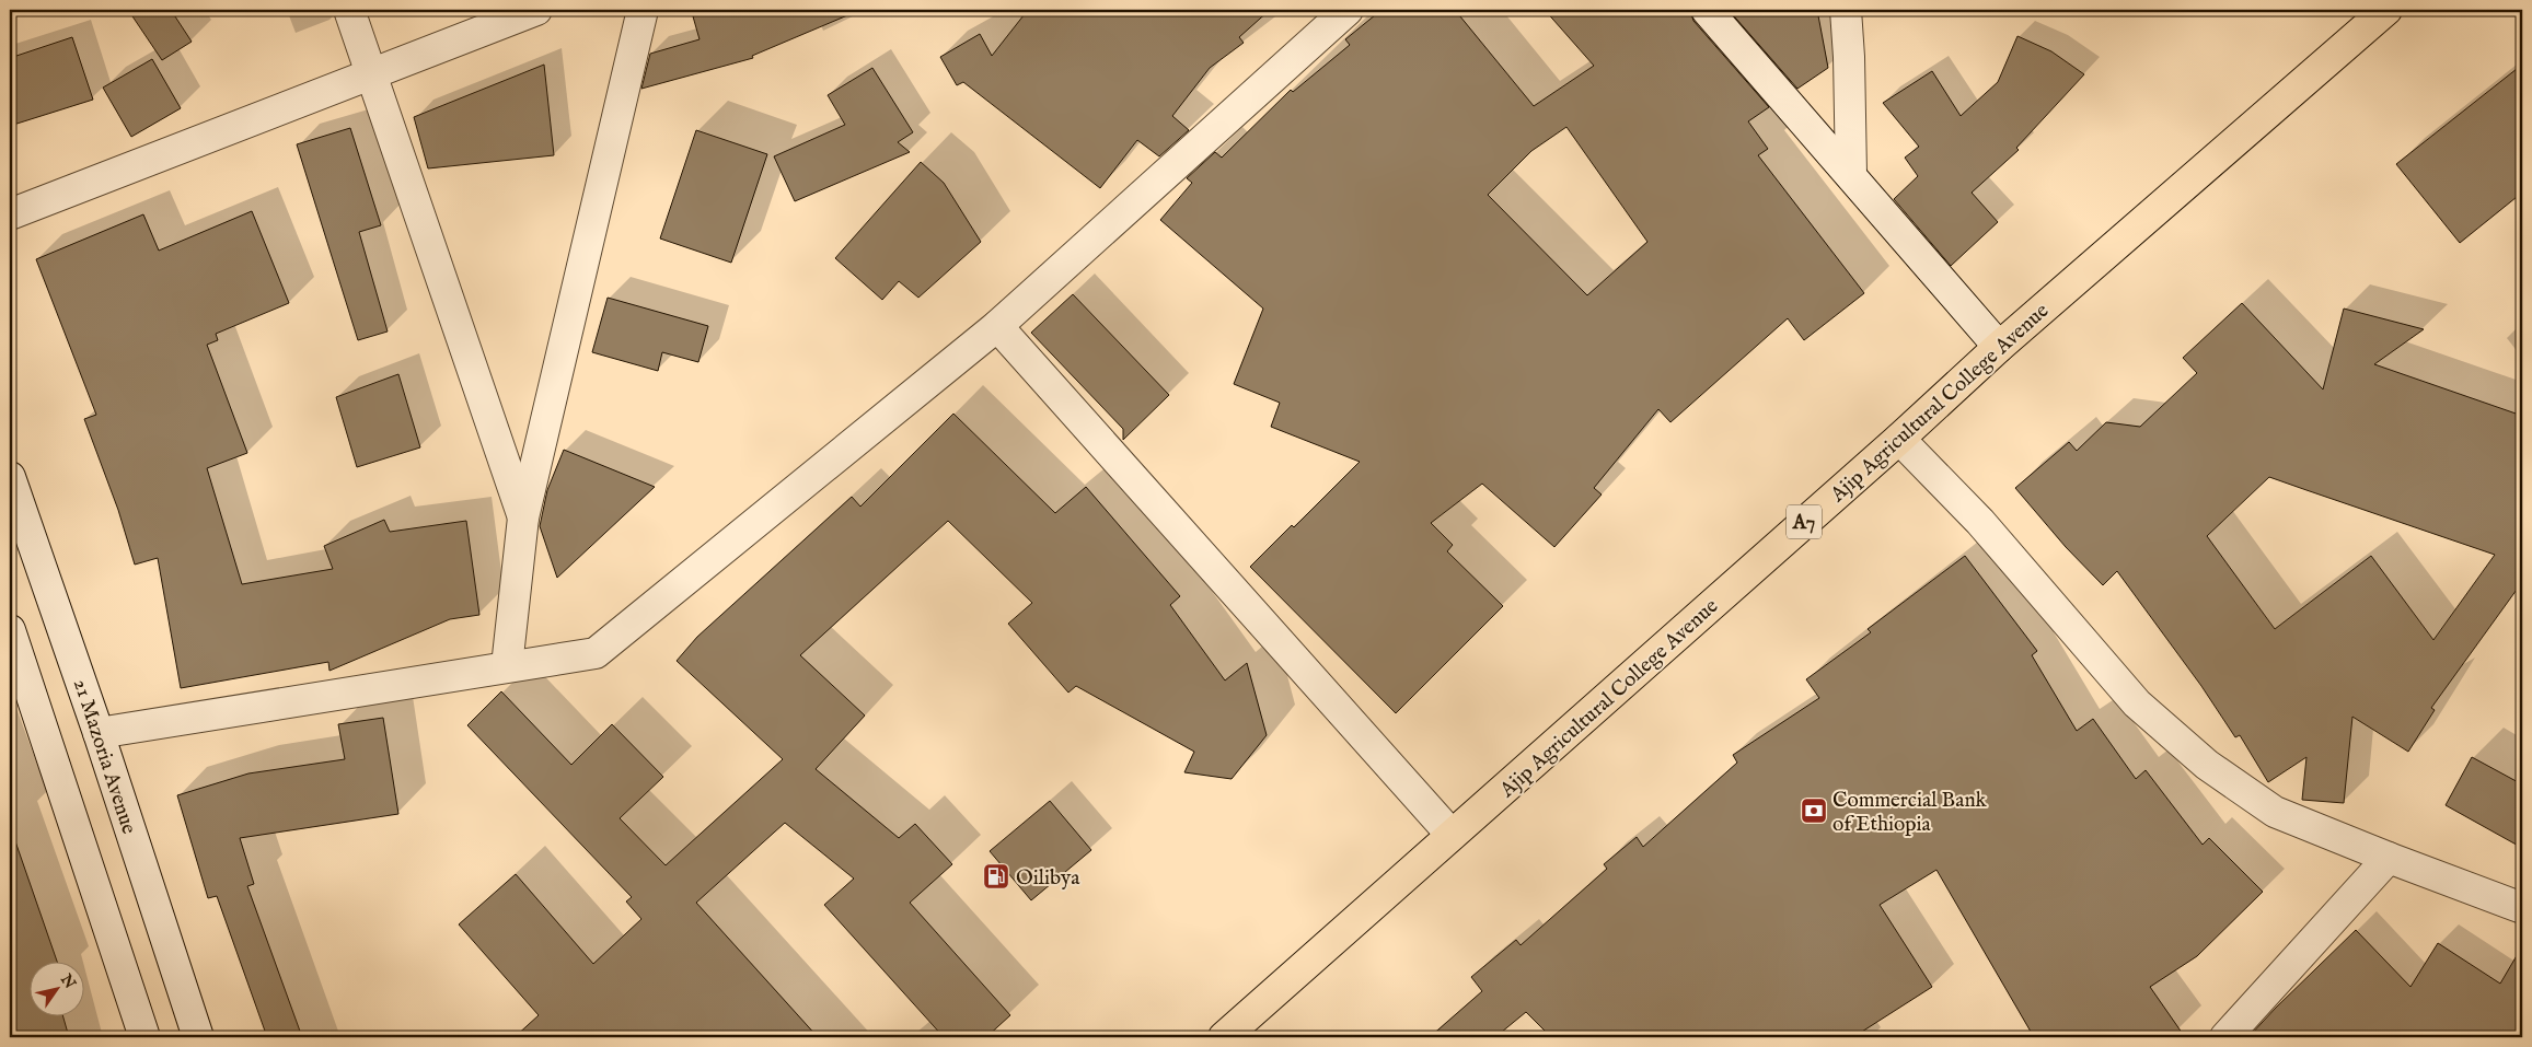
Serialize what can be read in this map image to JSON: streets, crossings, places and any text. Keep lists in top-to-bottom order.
{
  "streets": {
    "main road": ["Ajip Agricultural College Avenue", "A7"],
    "street": ["21 Mazoria Avenue"]
  },
  "places": {
    "bank": ["Commercial Bank of Ethiopia"],
    "fuel station": ["Oilibya"]
  },
  "north": "top right"
}
